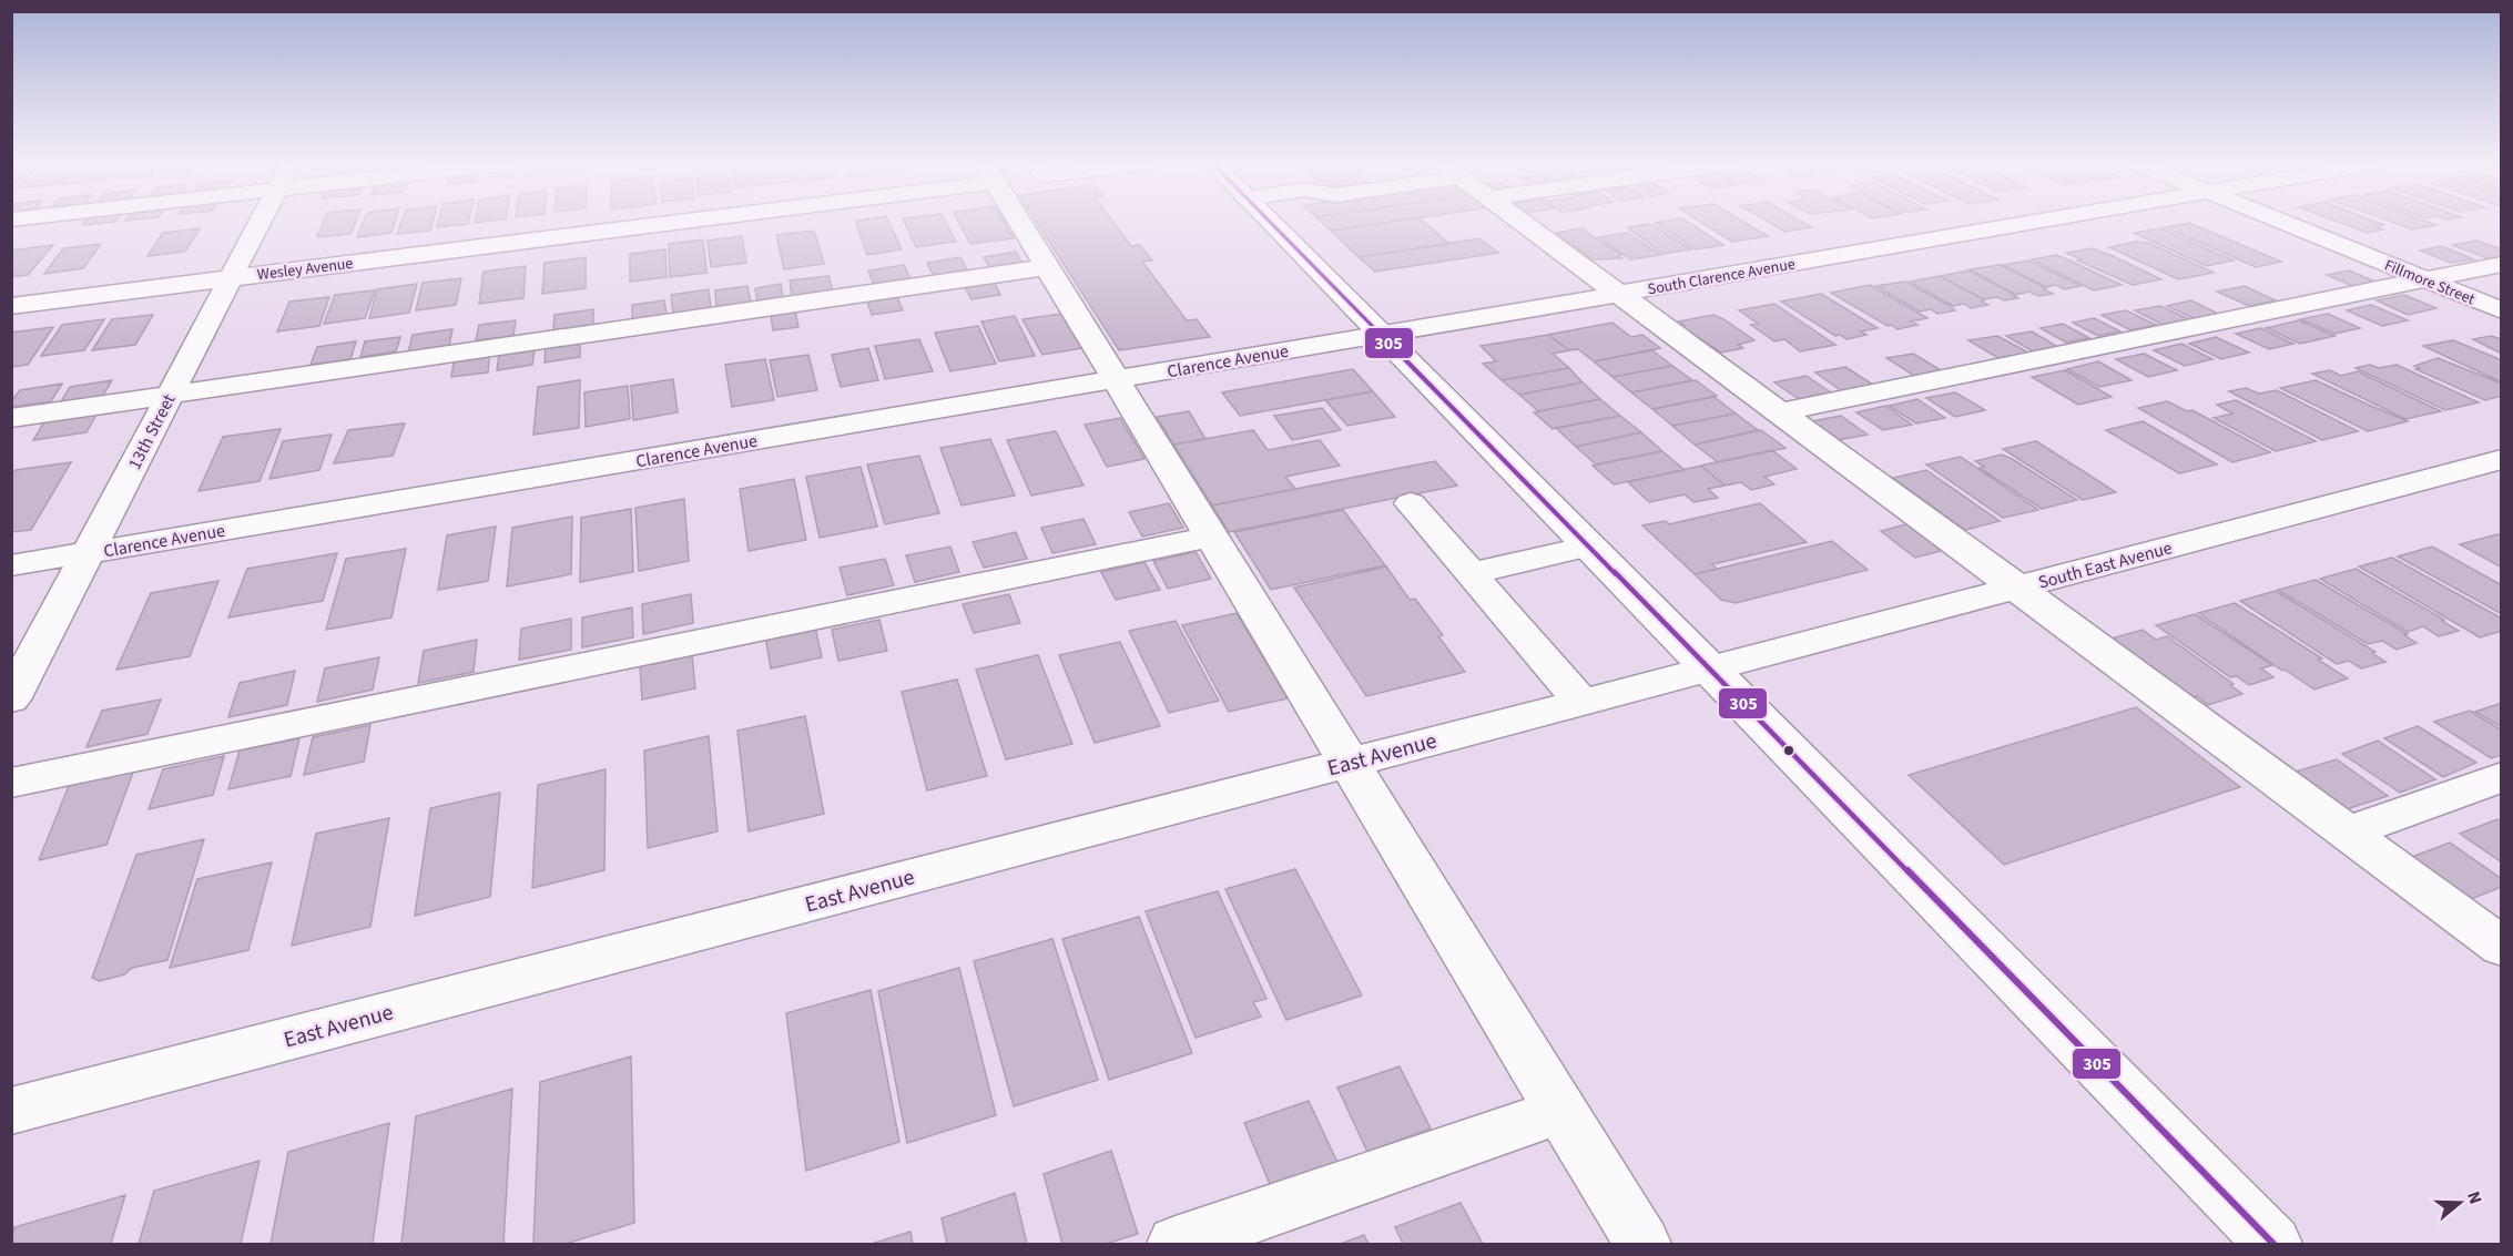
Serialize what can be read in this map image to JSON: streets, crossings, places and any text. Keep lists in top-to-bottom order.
{
  "streets": {
    "street": [
      "Wesley Avenue",
      "South Clarence Avenue",
      "Fillmore Street",
      "Clarence Avenue",
      "13th Street",
      "South East Avenue",
      "East Avenue"
    ]
  },
  "crossings": [
    ["Wesley Avenue", "13th Street"],
    ["South Clarence Avenue", "Clarence Avenue"],
    ["Clarence Avenue", "13th Street"],
    ["South East Avenue", "East Avenue"]
  ],
  "lines": ["transit line 305"],
  "north": "right"
}
